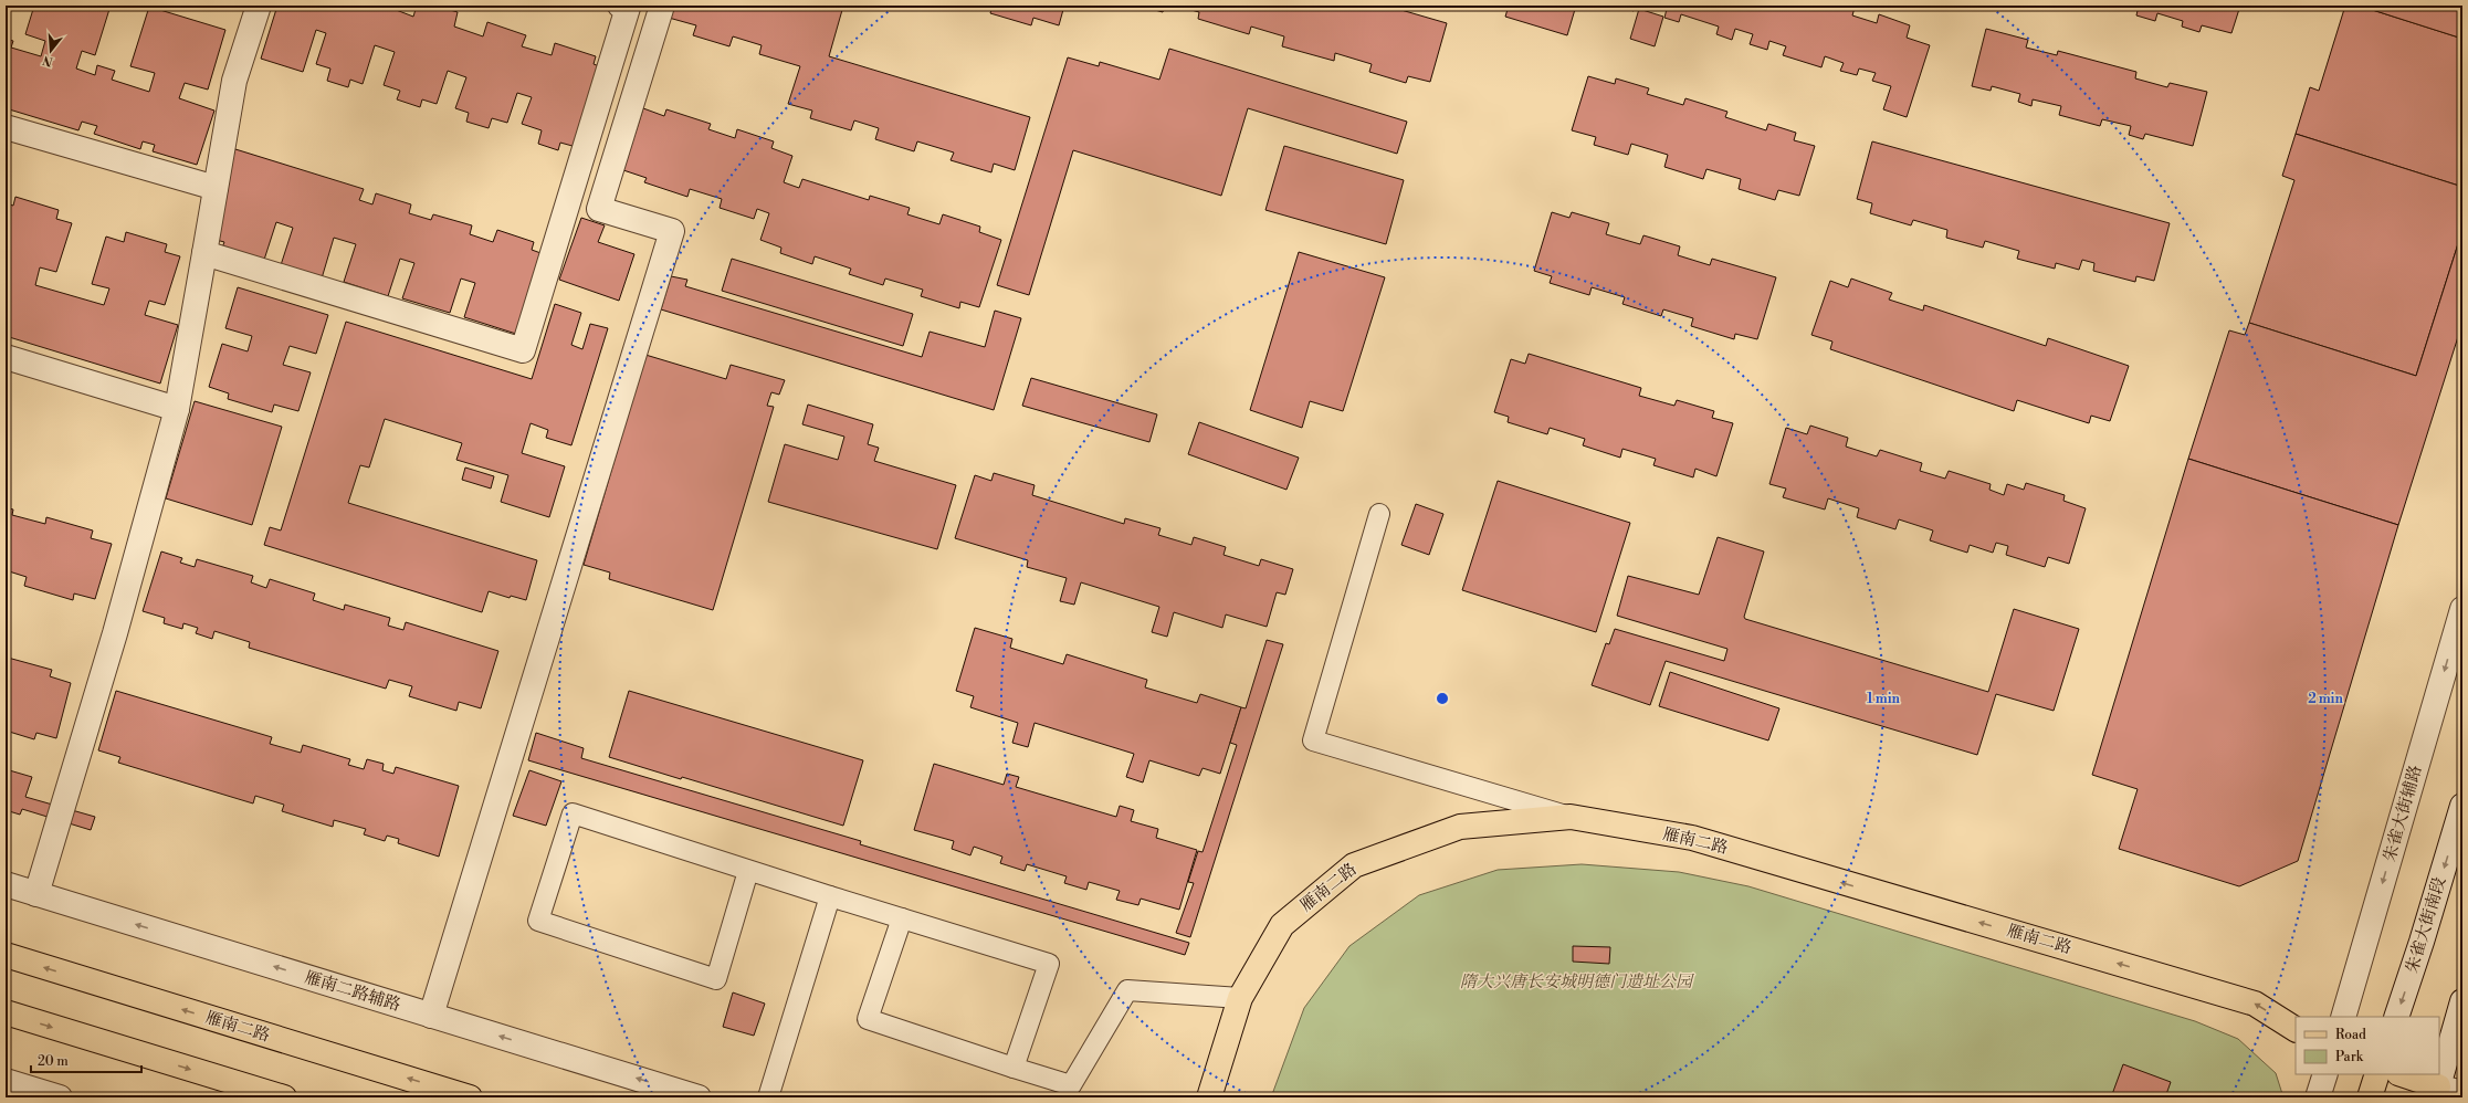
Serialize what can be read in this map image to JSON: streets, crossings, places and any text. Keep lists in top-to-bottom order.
{
  "streets": {
    "main road": ["雁南二路"],
    "street": ["朱雀大街辅路", "朱雀大街南段", "雁南二路辅路"]
  },
  "one_way": [
    "朱雀大街辅路",
    "雁南二路",
    "朱雀大街南段",
    "雁南二路辅路"
  ],
  "parks": ["隋大兴唐长安城明德门遗址公园"],
  "legend": ["Road", "Park"],
  "scale_bar": "20 m",
  "north": "bottom",
  "rings": ["1 min", "2 min"]
}
